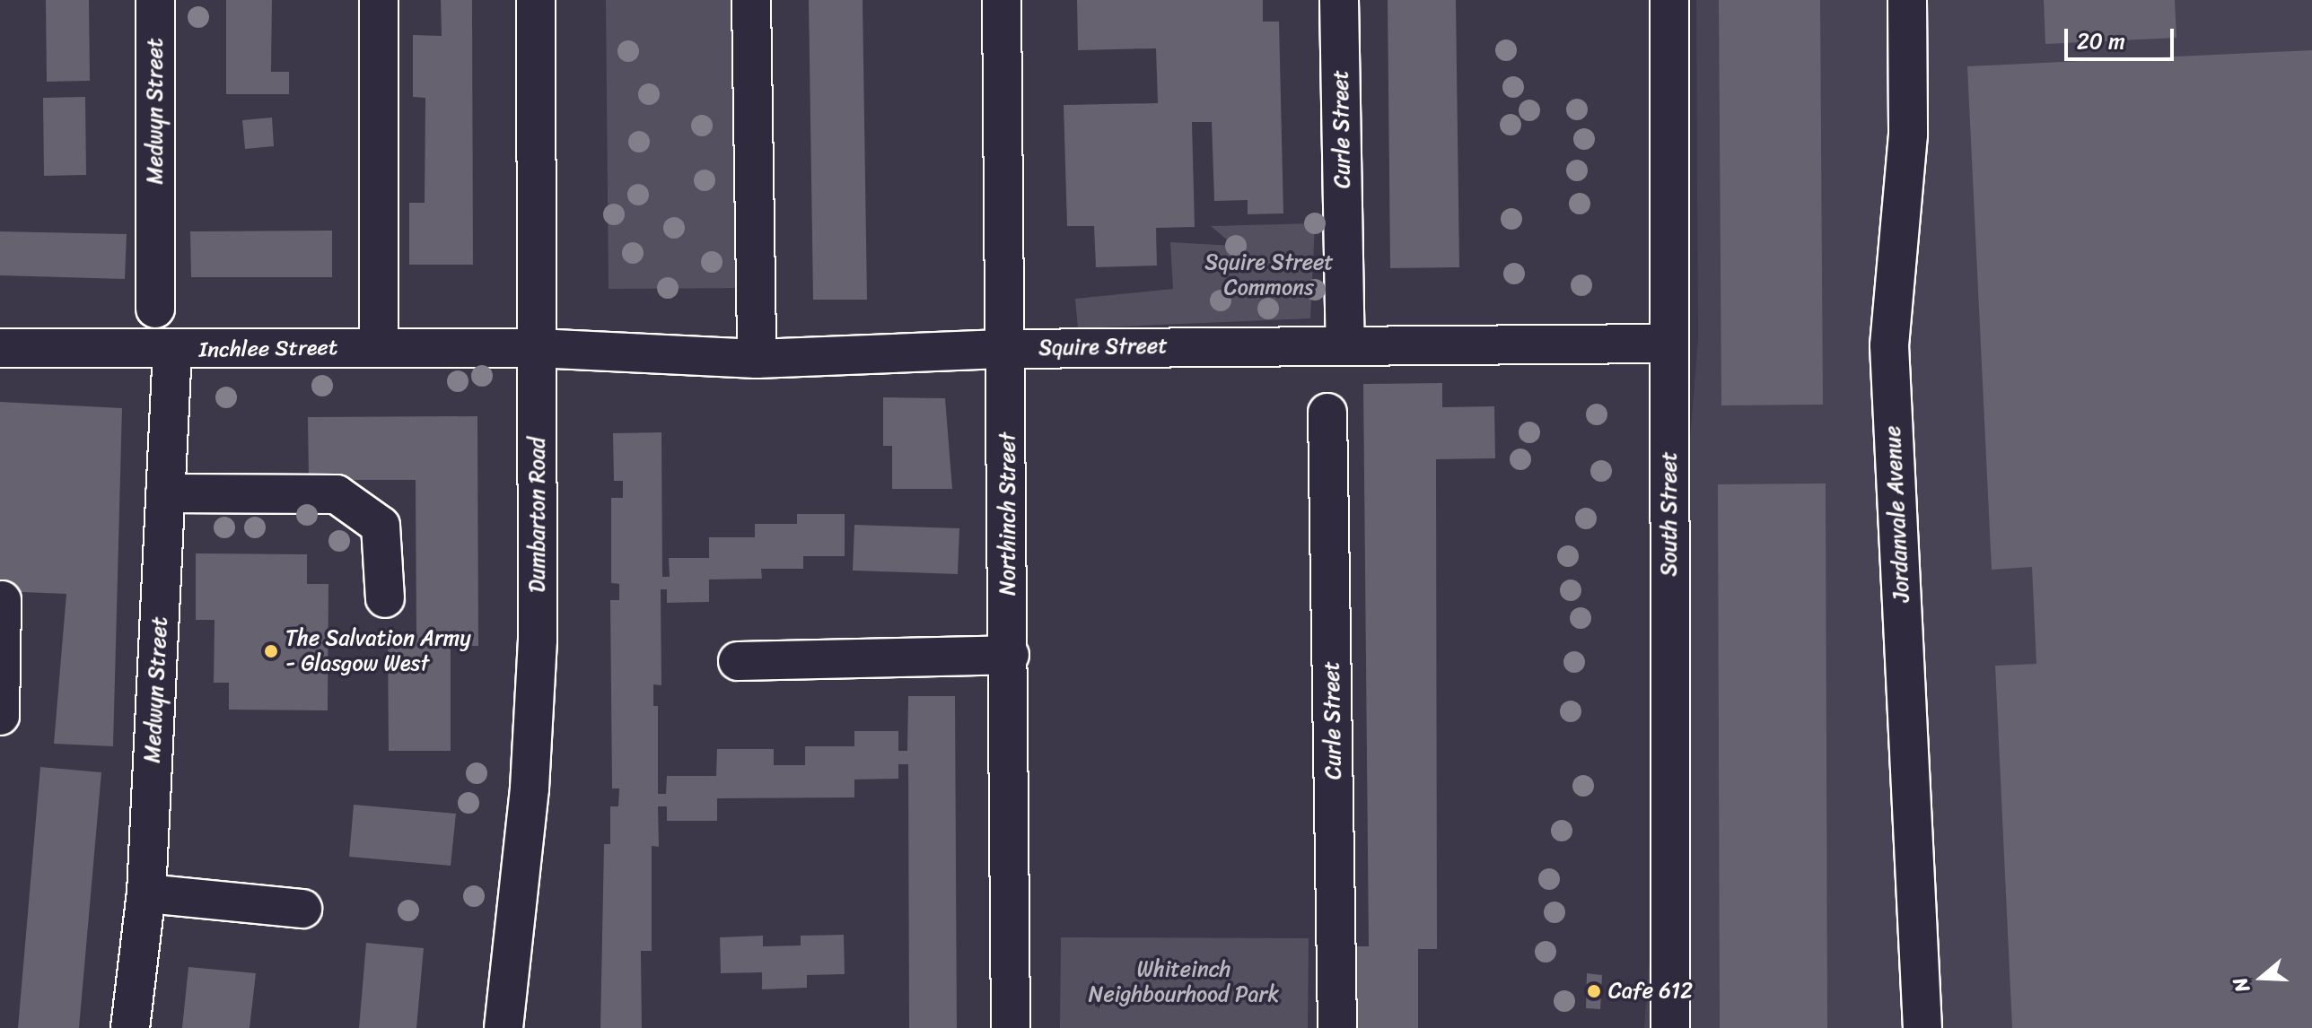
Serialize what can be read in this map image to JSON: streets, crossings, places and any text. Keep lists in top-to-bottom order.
{
  "streets": {
    "street": [
      "Medwyn Street",
      "Curle Street",
      "Squire Street",
      "Inchlee Street",
      "Northinch Street",
      "South Street",
      "Jordanvale Avenue",
      "Dumbarton Road"
    ]
  },
  "crossings": [
    ["Medwyn Street", "Inchlee Street"],
    ["Curle Street", "Squire Street"],
    ["Squire Street", "Inchlee Street"],
    ["Squire Street", "Northinch Street"],
    ["Squire Street", "South Street"],
    ["Squire Street", "Dumbarton Road"],
    ["Inchlee Street", "Dumbarton Road"]
  ],
  "parks": ["Squire Street Commons", "Whiteinch Neighbourhood Park"],
  "places": ["The Salvation Army - Glasgow West", "Cafe 612"],
  "scale_bar": "20 m",
  "north": "left"
}
